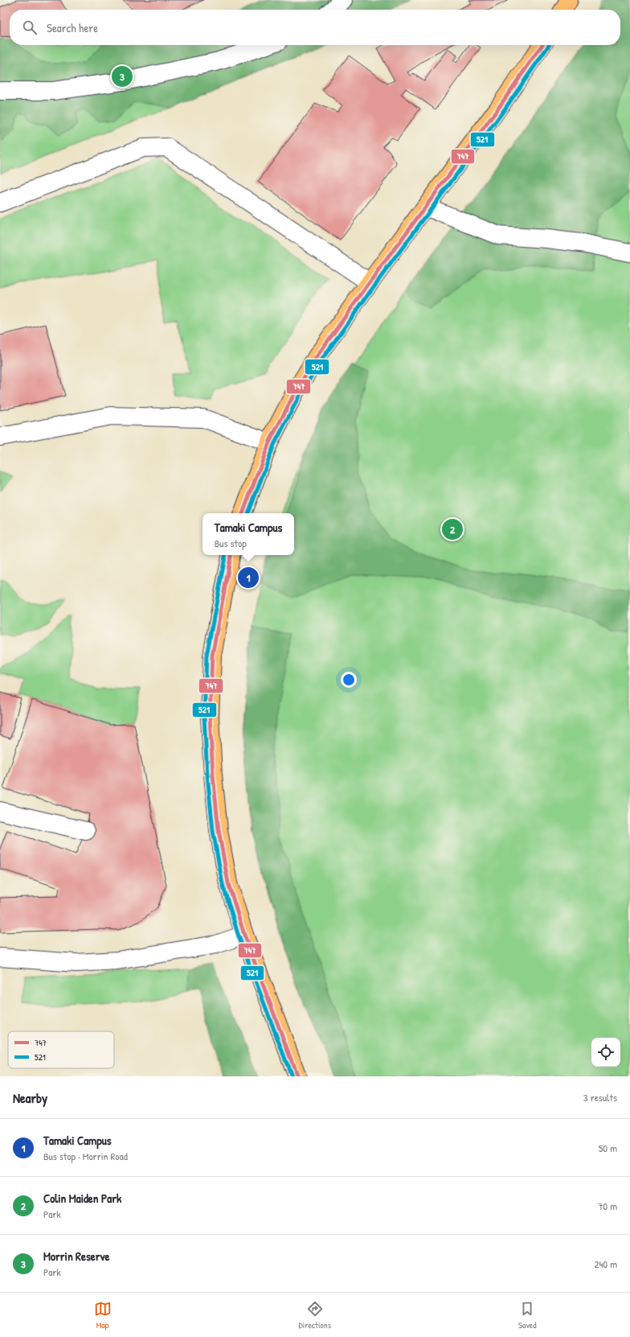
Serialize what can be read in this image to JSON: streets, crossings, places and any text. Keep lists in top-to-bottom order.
{
  "lines": ["transit line 747", "transit line 521"],
  "legend": ["747", "521"],
  "page": {
    "search": "Search here",
    "pins": ["3", "2", "1"],
    "popup": ["Tamaki Campus", "Bus stop"],
    "heading": ["Nearby", "3 results"],
    "list": [
      {
        "mark": "1",
        "name": "Tamaki Campus",
        "note": "Bus stop · Morrin Road",
        "value": "50 m"
      },
      {
        "mark": "2",
        "name": "Colin Maiden Park",
        "note": "Park",
        "value": "70 m"
      },
      {
        "mark": "3",
        "name": "Morrin Reserve",
        "note": "Park",
        "value": "240 m"
      }
    ],
    "nav": ["Map", "Directions", "Saved"]
  }
}
